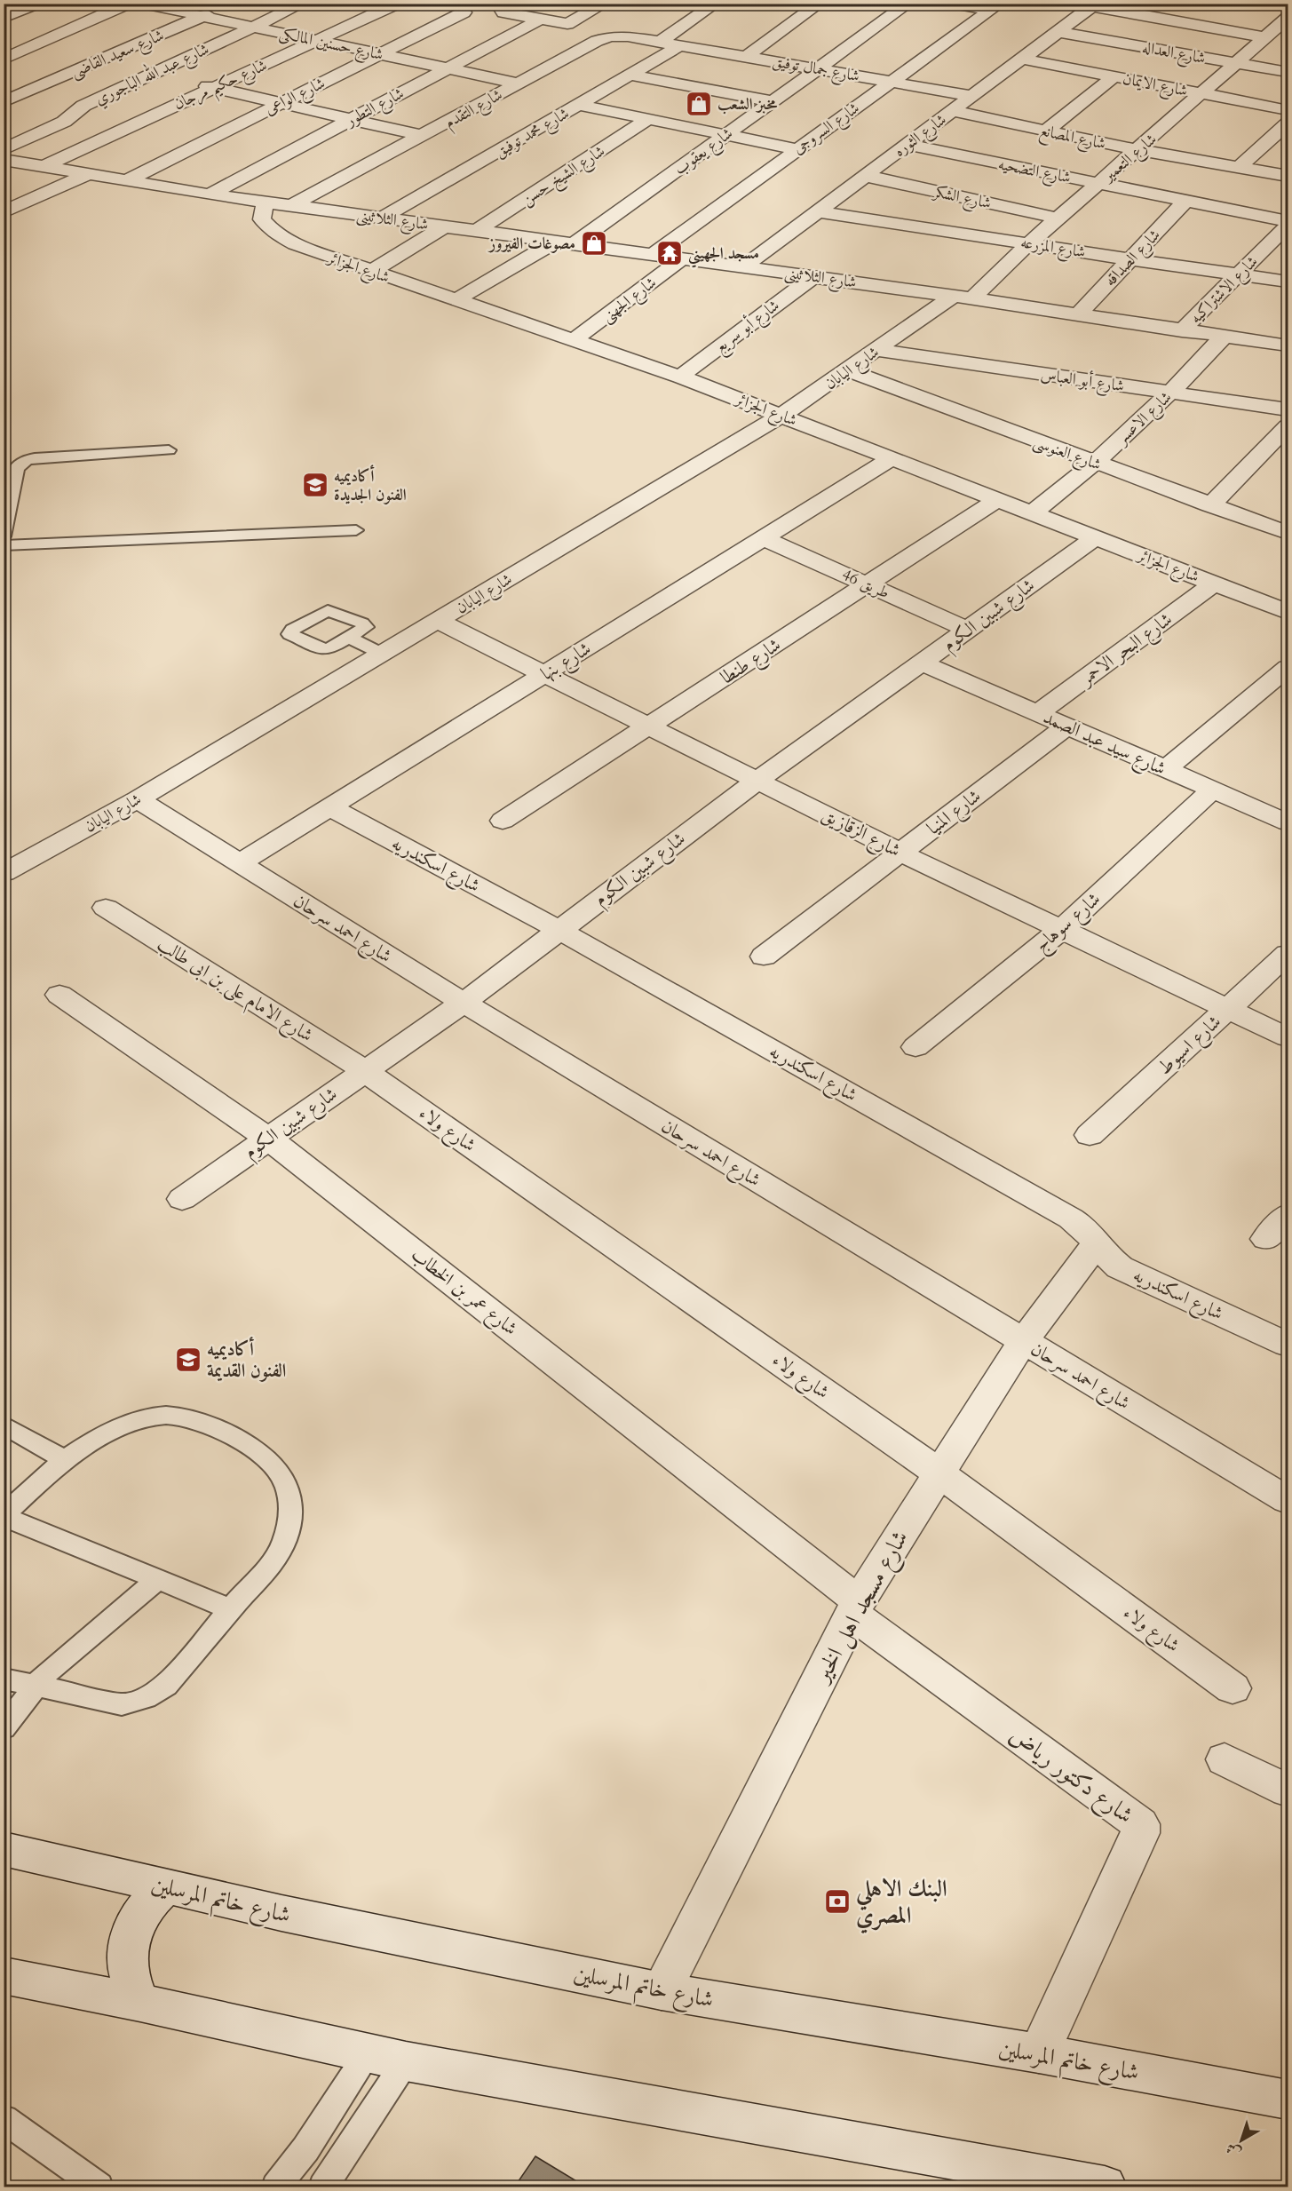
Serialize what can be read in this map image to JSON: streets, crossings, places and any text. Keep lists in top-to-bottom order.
{
  "streets": {
    "street": [
      "شارع حسنين المالكى",
      "شارع العداله",
      "شارع سعيد القاضى",
      "شارع جمال توفيق",
      "شارع عبد الله الباجوري",
      "شارع حكيم مرجان",
      "شارع الايمان",
      "شارع الواعى",
      "شارع التطور",
      "شارع التقدم",
      "شارع السروجى",
      "شارع محمد توفيق",
      "شارع الثوره",
      "شارع المصانع",
      "شارع يعقوب",
      "شارع التعمير",
      "شارع التضحيه",
      "شارع الشيخ حسن",
      "شارع الشكر",
      "شارع الثلاثينى",
      "شارع المزرعه",
      "شارع الصداقه",
      "شارع الجزائر",
      "شارع الاشتراكيه",
      "شارع الجهنى",
      "شارع أبو سريع",
      "شارع اليابان",
      "شارع أبو العباس",
      "شارع الاعسر",
      "شارع العنوسى",
      "طريق 46",
      "شارع شبين الكوم",
      "شارع البحر الاحمر",
      "شارع بنها",
      "شارع طنطا",
      "شارع سيد عبد الصمد",
      "شارع المنيا",
      "شارع الزقازيق",
      "شارع اسكندريه",
      "شارع سوهاج",
      "شارع احمد سرحان",
      "شارع الامام على بن ابى طالب",
      "شارع اسيوط",
      "شارع ولاء",
      "شارع عمر بن الخطاب",
      "شارع مسجد اهل الخير",
      "شارع دكتور رياض",
      "شارع خاتم المرسلين"
    ]
  },
  "crossings": [
    ["شارع حسنين المالكى", "شارع سعيد القاضى"],
    ["شارع حسنين المالكى", "شارع عبد الله الباجوري"],
    ["شارع حسنين المالكى", "شارع حكيم مرجان"],
    ["شارع حسنين المالكى", "شارع الواعى"],
    ["شارع حسنين المالكى", "شارع التطور"],
    ["شارع حسنين المالكى", "شارع التقدم"],
    ["شارع العداله", "شارع الثوره"],
    ["شارع العداله", "شارع التعمير"],
    ["شارع جمال توفيق", "شارع التقدم"],
    ["شارع جمال توفيق", "شارع السروجى"],
    ["شارع جمال توفيق", "شارع محمد توفيق"],
    ["شارع جمال توفيق", "شارع الثوره"],
    ["شارع جمال توفيق", "شارع يعقوب"],
    ["شارع حكيم مرجان", "شارع الثلاثينى"],
    ["شارع الايمان", "شارع الثوره"],
    ["شارع الايمان", "شارع التعمير"],
    ["شارع الواعى", "شارع الثلاثينى"],
    ["شارع التطور", "شارع الثلاثينى"],
    ["شارع التقدم", "شارع الثلاثينى"],
    ["شارع السروجى", "شارع الثلاثينى"],
    ["شارع محمد توفيق", "شارع الثلاثينى"],
    ["شارع الثوره", "شارع المصانع"],
    ["شارع الثوره", "شارع التضحيه"],
    ["شارع الثوره", "شارع الشكر"],
    ["شارع الثوره", "شارع الثلاثينى"],
    ["شارع الثوره", "شارع المزرعه"],
    ["شارع المصانع", "شارع التعمير"],
    ["شارع يعقوب", "شارع الثلاثينى"],
    ["شارع التعمير", "شارع التضحيه"],
    ["شارع التعمير", "شارع الشكر"],
    ["شارع التعمير", "شارع الثلاثينى"],
    ["شارع التعمير", "شارع المزرعه"],
    ["شارع التعمير", "شارع اليابان"],
    ["شارع التضحيه", "شارع الصداقه"],
    ["شارع الشيخ حسن", "شارع الثلاثينى"],
    ["شارع الثلاثينى", "شارع الصداقه"],
    ["شارع الثلاثينى", "شارع الجزائر"],
    ["شارع الثلاثينى", "شارع الاشتراكيه"],
    ["شارع الثلاثينى", "شارع الجهنى"],
    ["شارع الثلاثينى", "شارع أبو سريع"],
    ["شارع الثلاثينى", "شارع اليابان"],
    ["شارع الثلاثينى", "شارع الاعسر"],
    ["شارع المزرعه", "شارع الصداقه"],
    ["شارع المزرعه", "شارع الاشتراكيه"],
    ["شارع الجزائر", "شارع الجهنى"],
    ["شارع الجزائر", "شارع أبو سريع"],
    ["شارع الجزائر", "شارع اليابان"],
    ["شارع الجزائر", "شارع الاعسر"],
    ["شارع الجزائر", "شارع شبين الكوم"],
    ["شارع الجزائر", "شارع البحر الاحمر"],
    ["شارع الجزائر", "شارع بنها"],
    ["شارع الجزائر", "شارع طنطا"],
    ["شارع اليابان", "شارع أبو العباس"],
    ["شارع اليابان", "شارع العنوسى"],
    ["شارع اليابان", "شارع الزقازيق"],
    ["شارع اليابان", "شارع احمد سرحان"],
    ["شارع أبو العباس", "شارع الاعسر"],
    ["شارع الاعسر", "شارع العنوسى"],
    ["طريق 46", "شارع شبين الكوم"],
    ["طريق 46", "شارع بنها"],
    ["طريق 46", "شارع طنطا"],
    ["شارع شبين الكوم", "شارع سيد عبد الصمد"],
    ["شارع شبين الكوم", "شارع الزقازيق"],
    ["شارع شبين الكوم", "شارع اسكندريه"],
    ["شارع شبين الكوم", "شارع احمد سرحان"],
    ["شارع شبين الكوم", "شارع الامام على بن ابى طالب"],
    ["شارع شبين الكوم", "شارع ولاء"],
    ["شارع شبين الكوم", "شارع عمر بن الخطاب"],
    ["شارع البحر الاحمر", "شارع سيد عبد الصمد"],
    ["شارع بنها", "شارع الزقازيق"],
    ["شارع بنها", "شارع اسكندريه"],
    ["شارع بنها", "شارع احمد سرحان"],
    ["شارع طنطا", "شارع الزقازيق"],
    ["شارع سيد عبد الصمد", "شارع المنيا"],
    ["شارع سيد عبد الصمد", "شارع سوهاج"],
    ["شارع المنيا", "شارع الزقازيق"],
    ["شارع الزقازيق", "شارع سوهاج"],
    ["شارع الزقازيق", "شارع اسيوط"],
    ["شارع اسكندريه", "شارع مسجد اهل الخير"],
    ["شارع احمد سرحان", "شارع مسجد اهل الخير"],
    ["شارع الامام على بن ابى طالب", "شارع ولاء"],
    ["شارع ولاء", "شارع مسجد اهل الخير"],
    ["شارع عمر بن الخطاب", "شارع مسجد اهل الخير"],
    ["شارع عمر بن الخطاب", "شارع دكتور رياض"],
    ["شارع مسجد اهل الخير", "شارع دكتور رياض"],
    ["شارع مسجد اهل الخير", "شارع خاتم المرسلين"],
    ["شارع دكتور رياض", "شارع خاتم المرسلين"]
  ],
  "places": {
    "shop": ["مخبز الشعب", "مصوغات الفيروز"],
    "temple": ["مسجد الجهيني"],
    "school or university": ["أكاديميه الفنون الجديدة", "أكاديميه الفنون القديمة"],
    "bank": ["البنك الاهلي المصري"]
  },
  "north": "bottom left"
}
